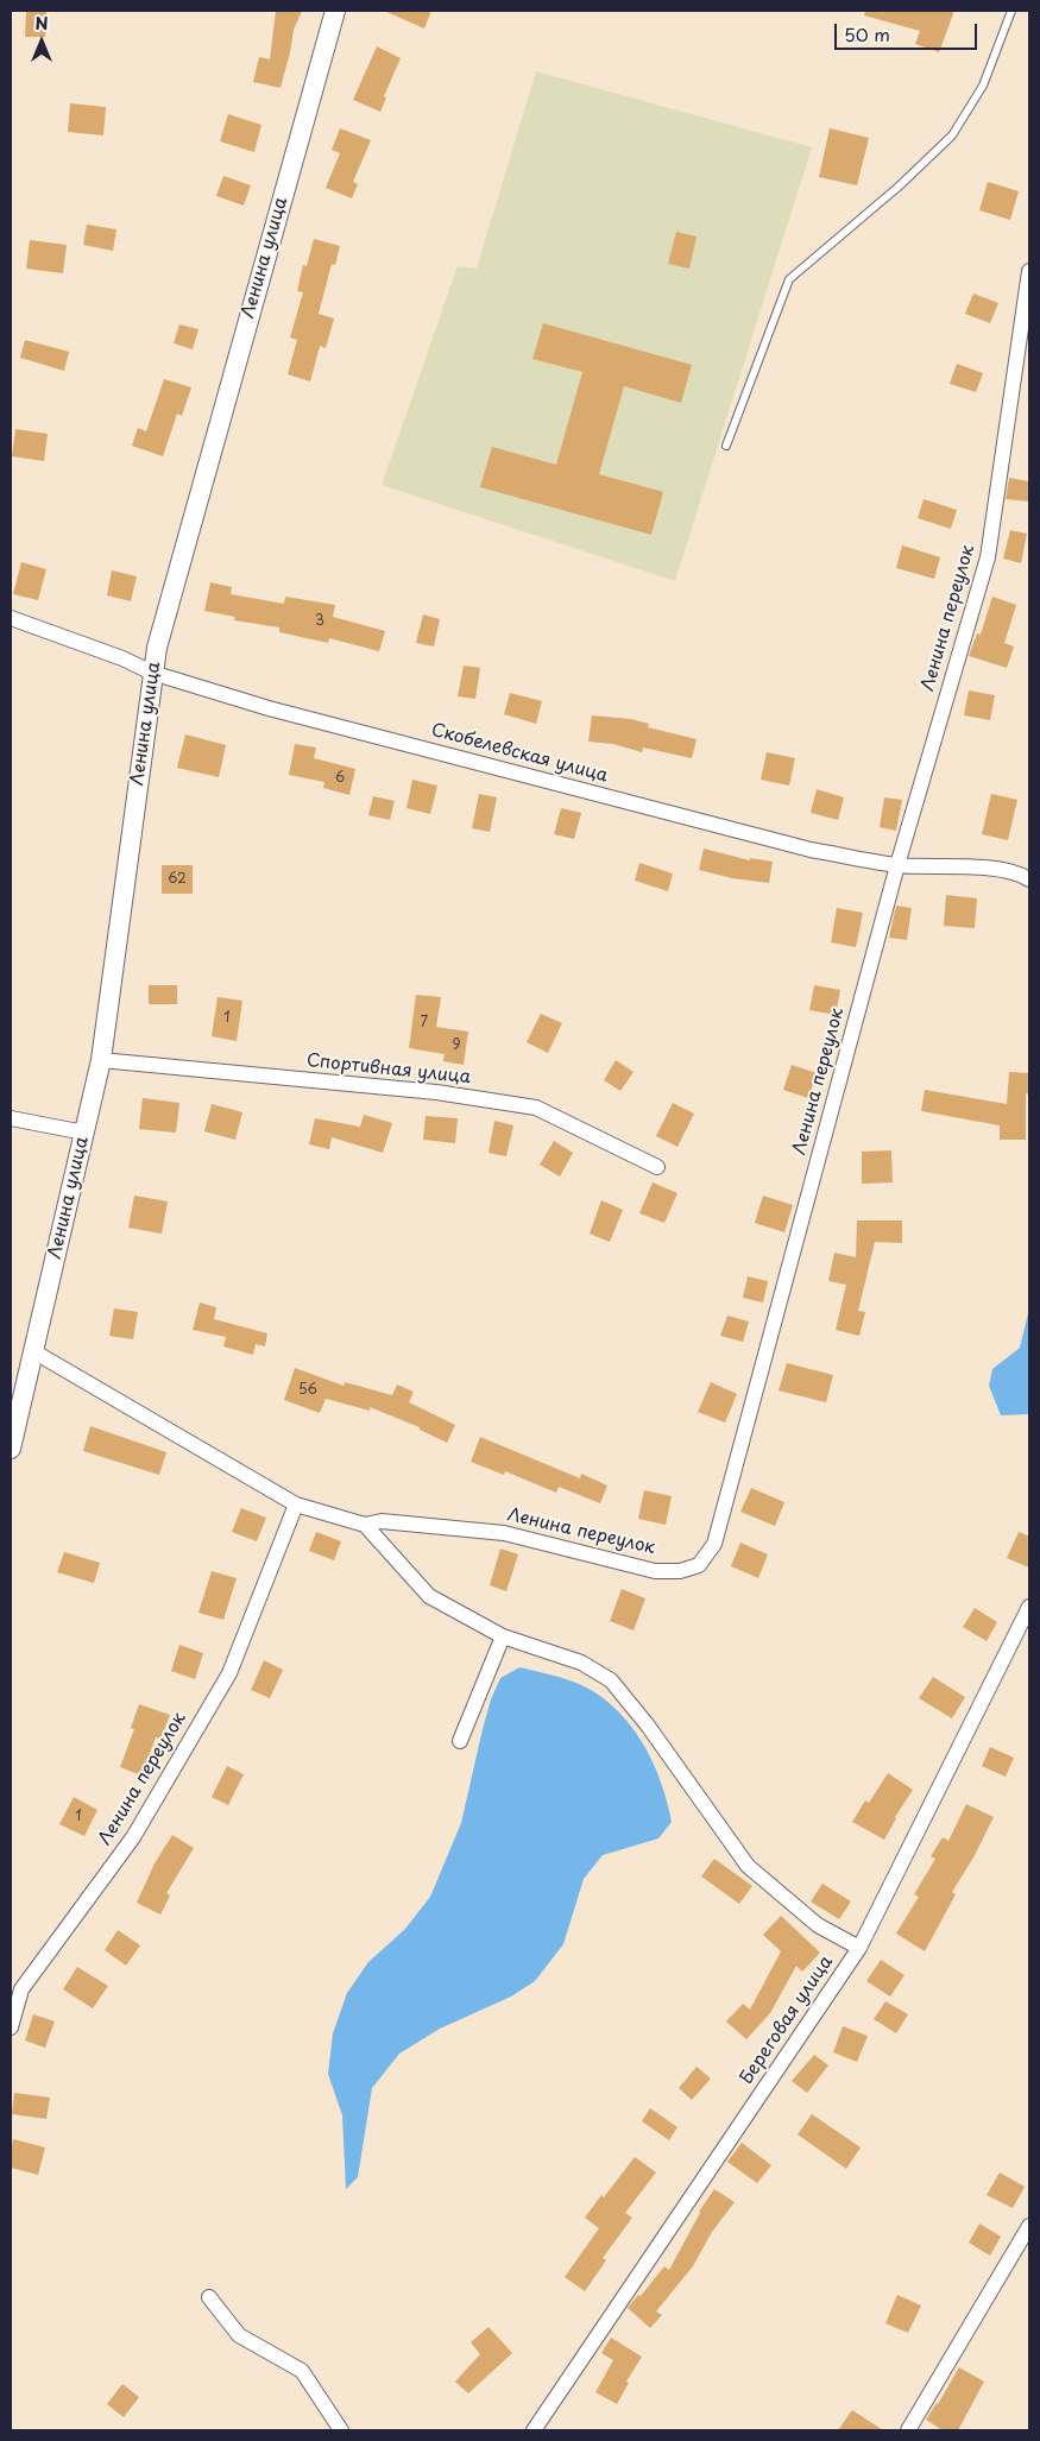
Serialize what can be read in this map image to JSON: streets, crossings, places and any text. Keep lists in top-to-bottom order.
{
  "streets": {
    "street": [
      "Ленина улица",
      "Ленина переулок",
      "Скобелевская улица",
      "Спортивная улица",
      "Береговая улица"
    ]
  },
  "crossings": [
    ["Ленина улица", "Скобелевская улица"],
    ["Ленина улица", "Спортивная улица"],
    ["Ленина переулок", "Скобелевская улица"]
  ],
  "house_numbers": [
    "3",
    "6",
    "62",
    "1",
    "7",
    "9",
    "56",
    "1"
  ],
  "scale_bar": "50 m",
  "north": "top"
}
